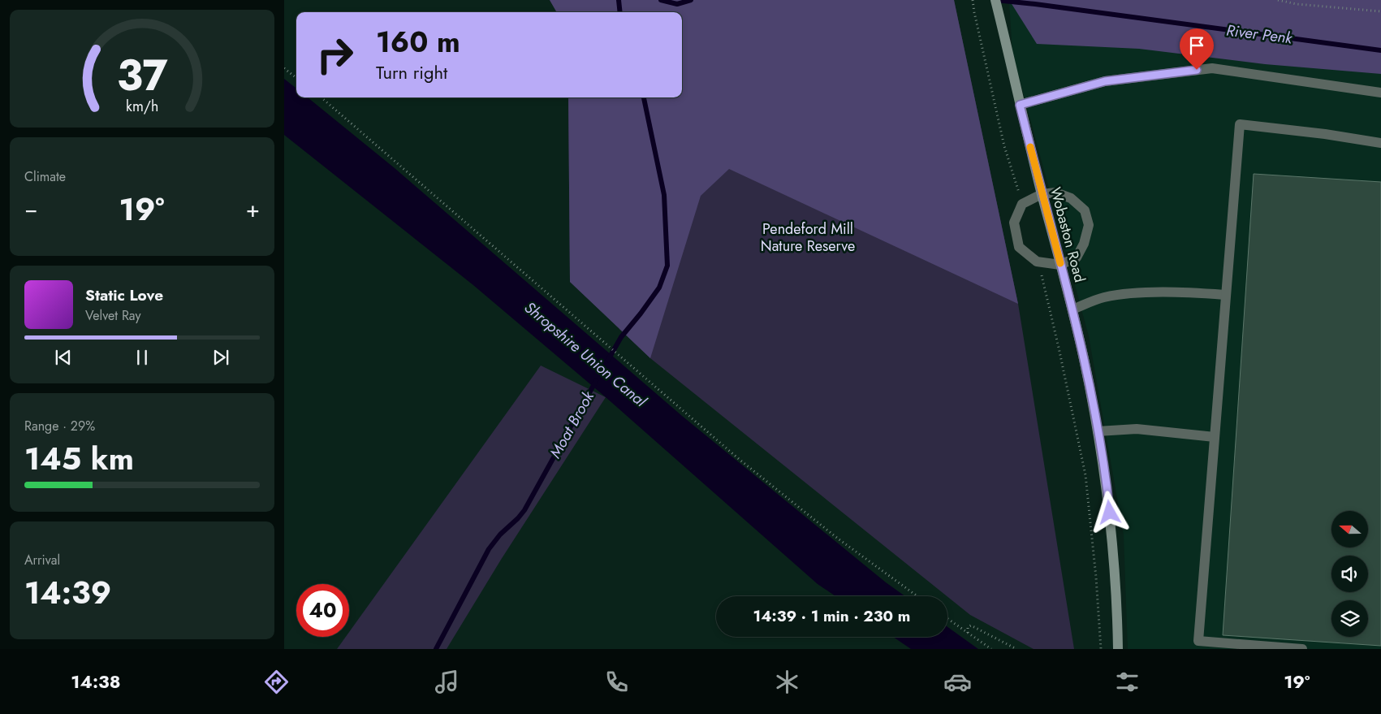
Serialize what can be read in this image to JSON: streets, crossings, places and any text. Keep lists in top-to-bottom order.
{
  "streets": {
    "street": ["Wobaston Road"]
  },
  "water": ["River Penk", "Shropshire Union Canal", "Moat Brook"],
  "parks": ["Pendeford Mill Nature Reserve"],
  "north": "left",
  "page": {
    "turn": ["160 m", "Turn right"],
    "tile": [
      "Climate",
      ["Range · 29%", "145 km"],
      ["Arrival", "14:39"]
    ],
    "heat": ["−", "19°", "+"],
    "song": ["Static Love", "Velvet Ray"],
    "limit": "40",
    "trip": "14:39 · 1 min · 230 m",
    "tabs": ["14:38", "19°"],
    "gauge": ["37", "km/h"]
  }
}
